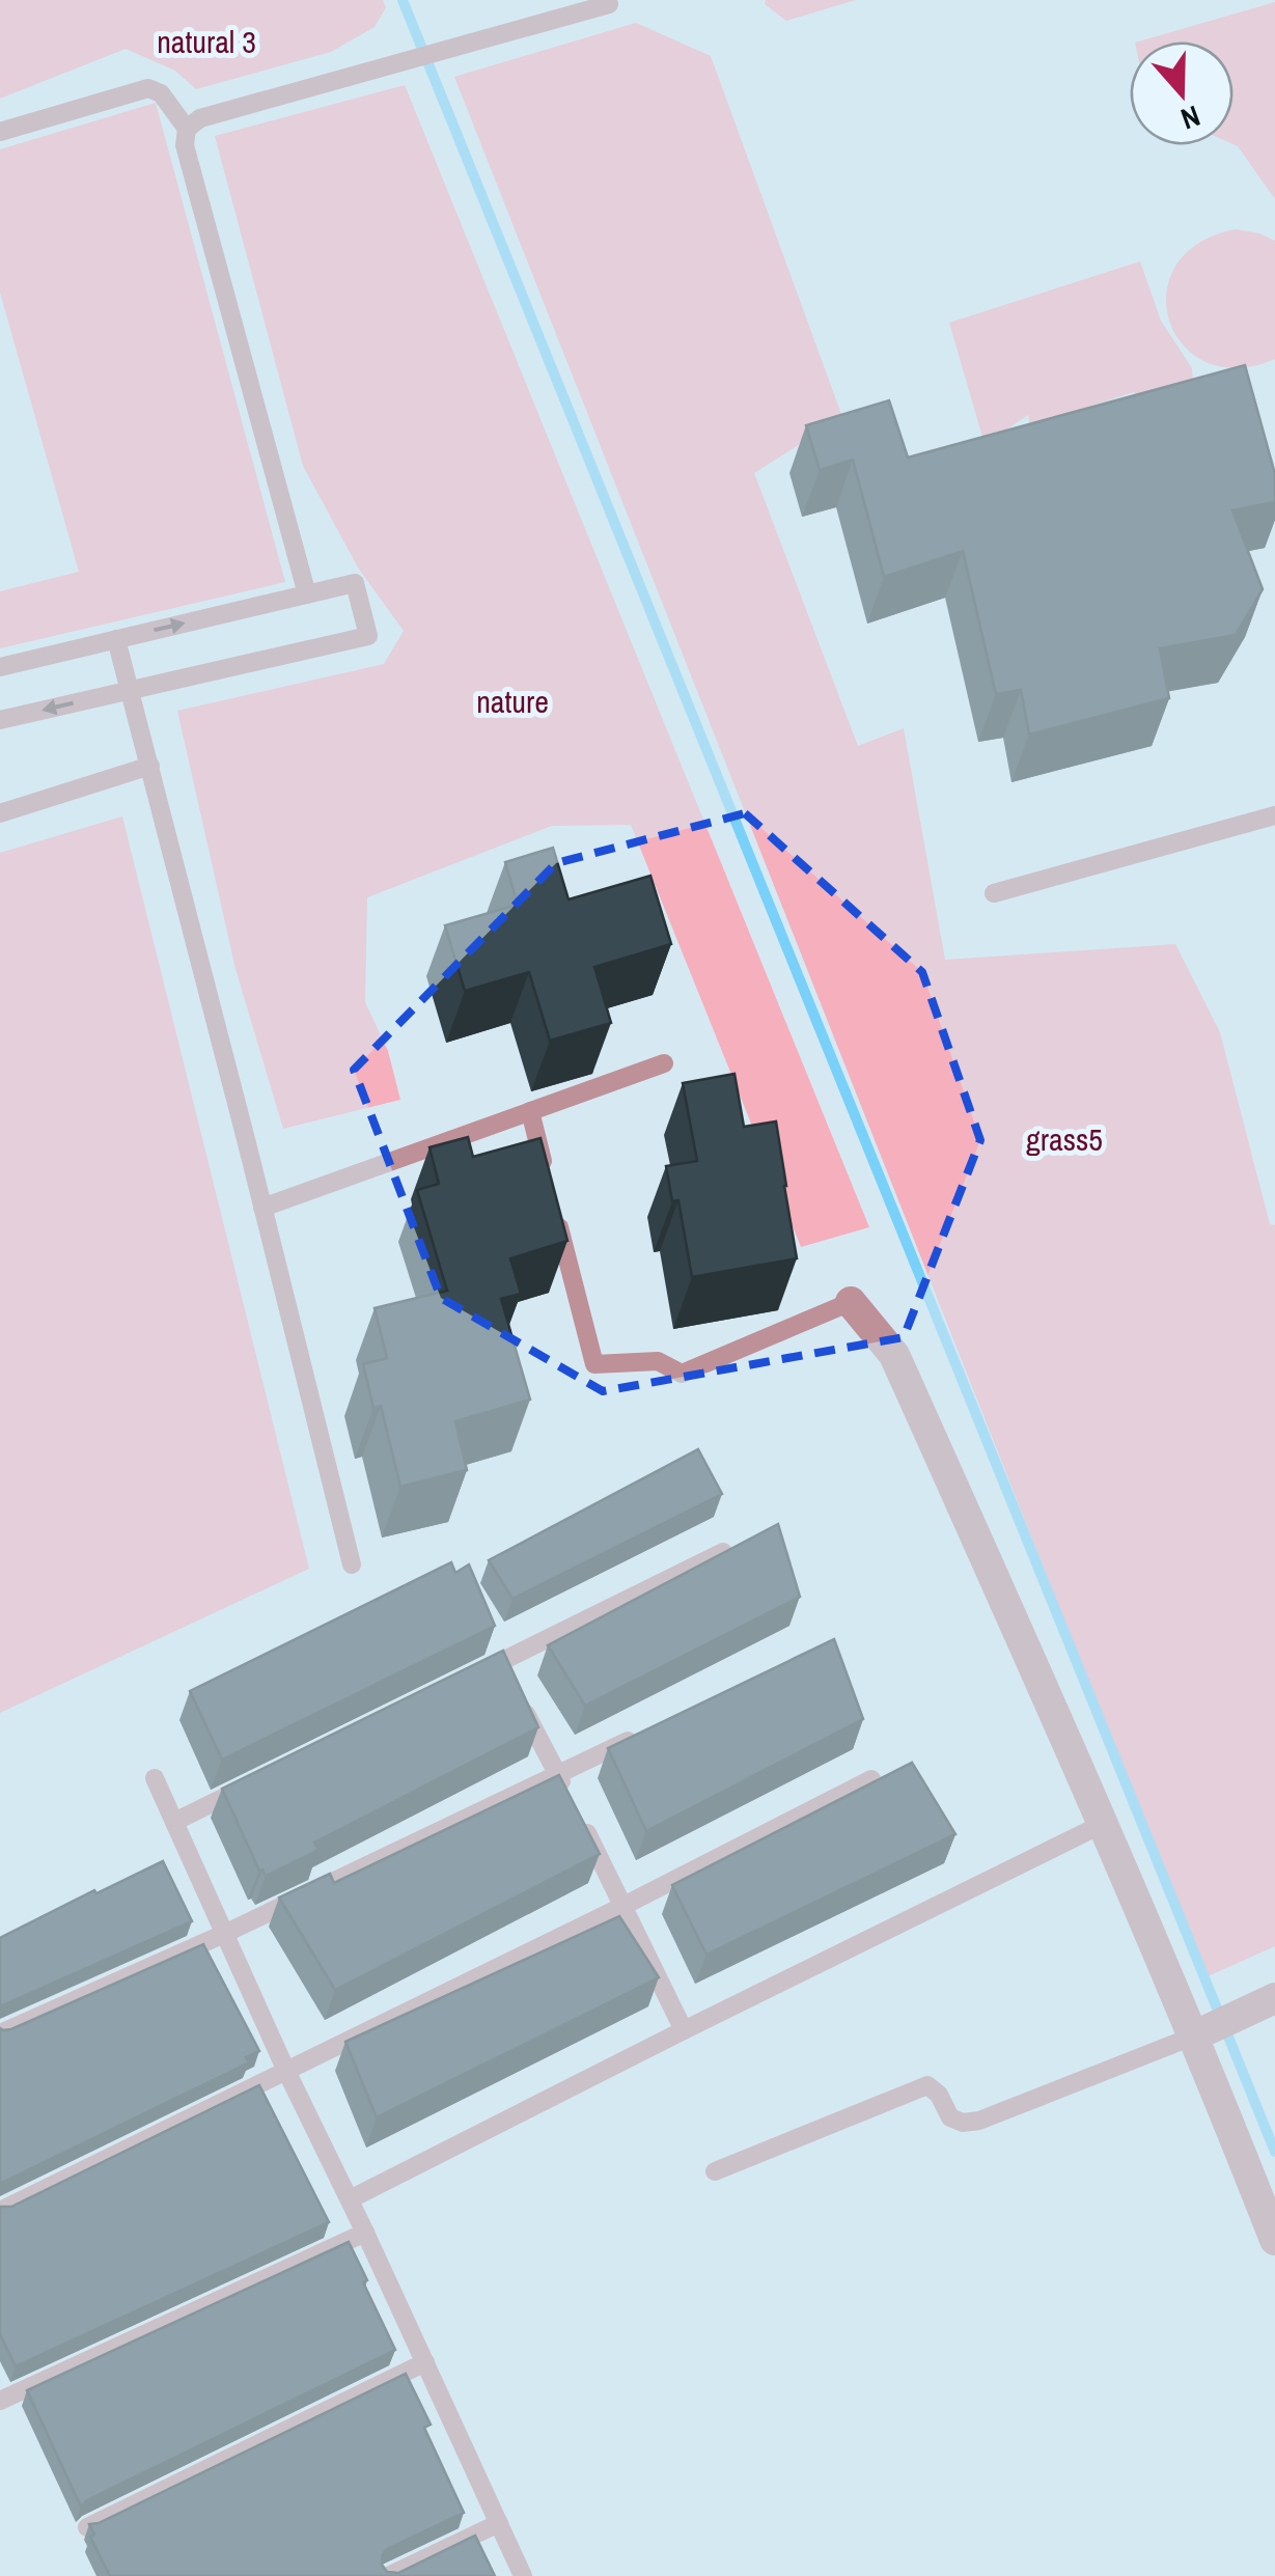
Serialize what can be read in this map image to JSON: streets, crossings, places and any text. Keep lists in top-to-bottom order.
{
  "parks": ["natural 3", "nature", "grass5"],
  "north": "bottom"
}
